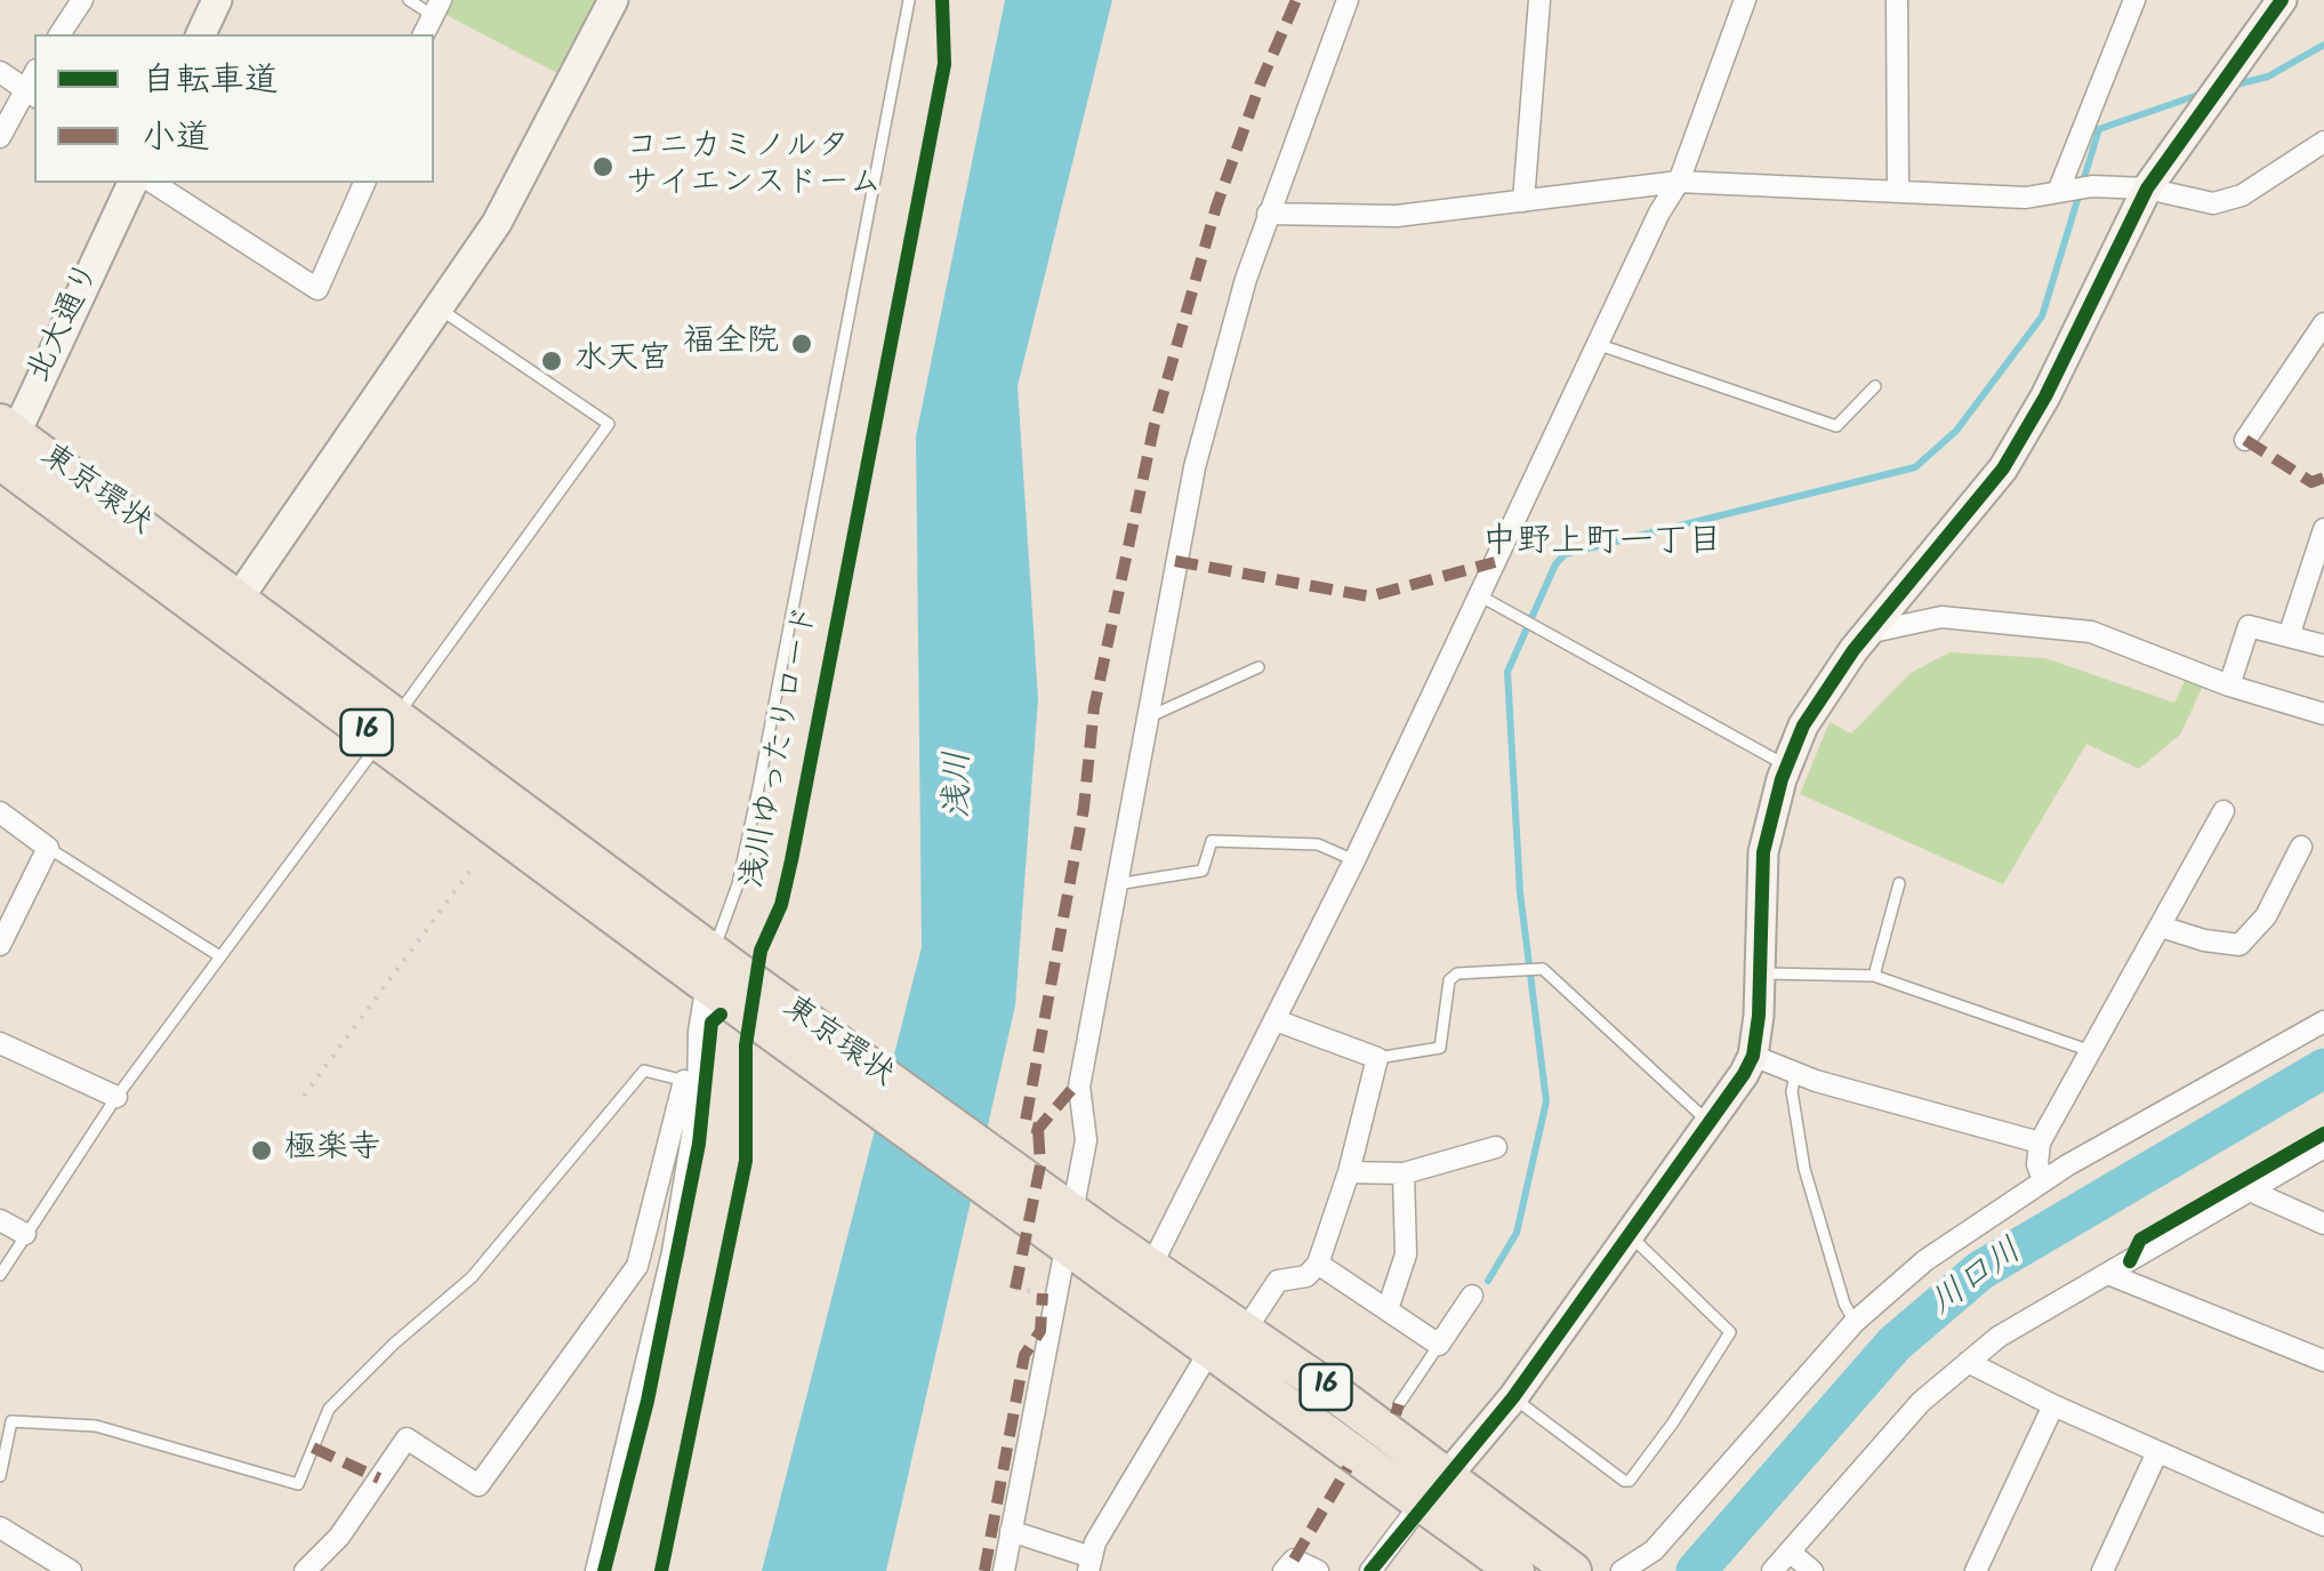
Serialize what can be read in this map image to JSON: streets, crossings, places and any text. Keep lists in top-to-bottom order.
{
  "streets": {
    "highway": ["東京環状", "16"],
    "street": ["北大通り"],
    "cycle path": ["浅川ゆったりロード"]
  },
  "crossings": [
    ["北大通り", "東京環状"]
  ],
  "districts": ["中野上町一丁目"],
  "water": ["浅川", "川口川"],
  "places": [
    "コニカミノルタ サイエンスドーム",
    "福全院",
    "水天宮",
    "極楽寺"
  ],
  "legend": ["自転車道", "小道"]
}
